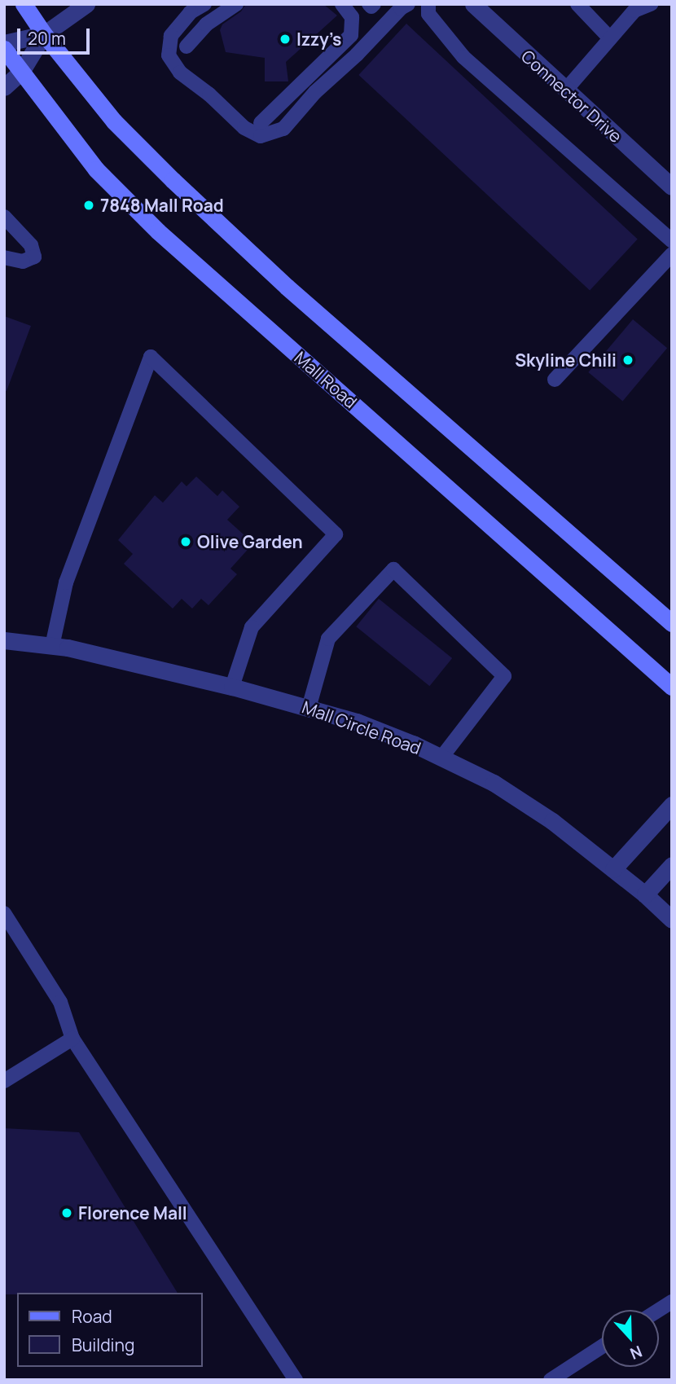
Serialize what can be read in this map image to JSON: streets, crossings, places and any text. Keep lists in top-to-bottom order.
{
  "streets": {
    "main road": ["Mall Road"],
    "street": ["Connector Drive", "Mall Circle Road"]
  },
  "places": [
    "Izzy’s",
    "7848 Mall Road",
    "Skyline Chili",
    "Olive Garden",
    "Florence Mall"
  ],
  "legend": ["Road", "Building"],
  "scale_bar": "20 m",
  "north": "bottom"
}
